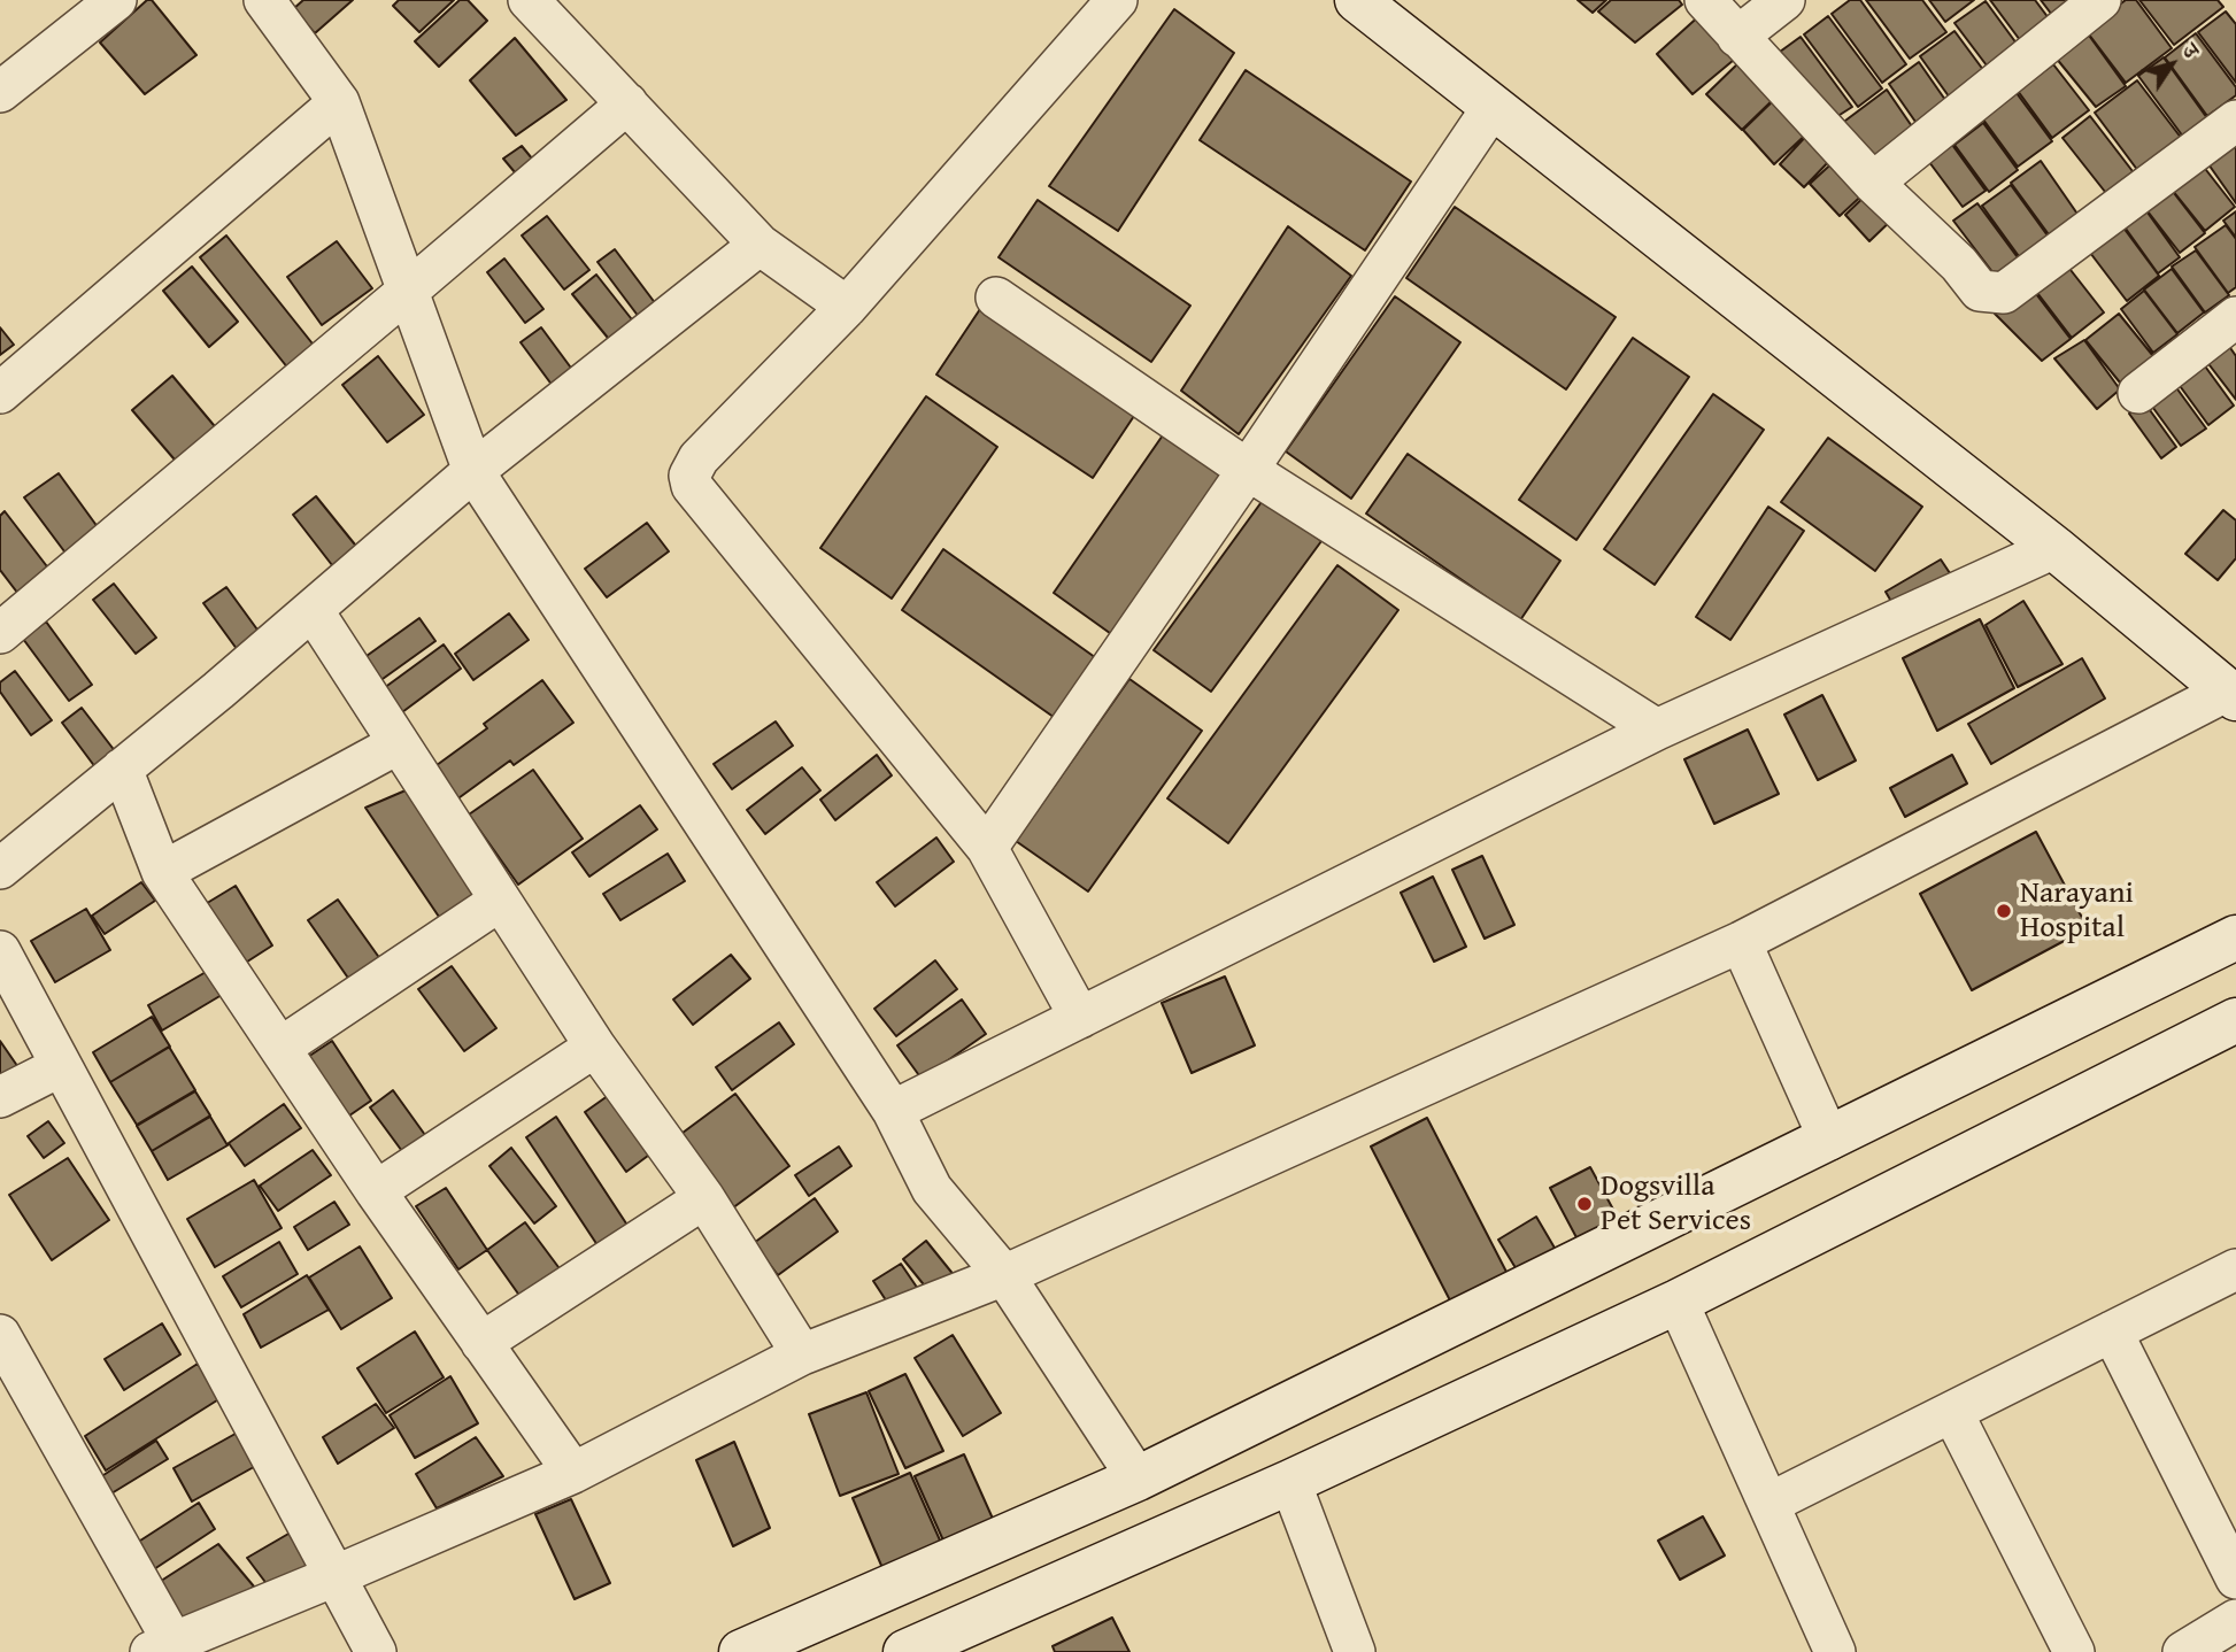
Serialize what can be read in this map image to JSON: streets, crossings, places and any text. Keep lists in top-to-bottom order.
{
  "places": ["Narayani Hospital", "Dogsvilla Pet Services"],
  "north": "top right"
}
